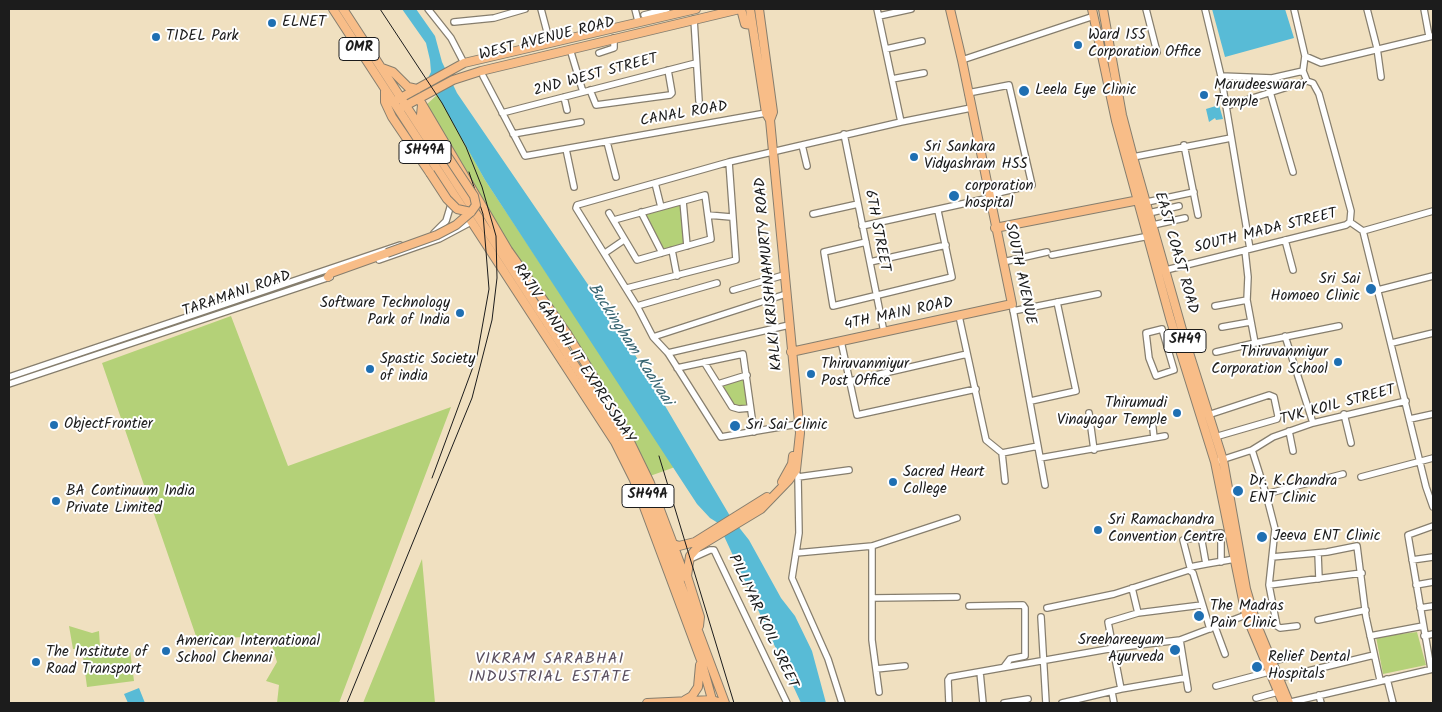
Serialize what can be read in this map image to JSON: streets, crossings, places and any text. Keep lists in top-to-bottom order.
{
  "streets": {
    "main road": [
      "WEST AVENUE ROAD",
      "OMR",
      "SH49A",
      "EAST COAST ROAD",
      "KALKI KRISHNAMURTY ROAD",
      "SOUTH AVENUE",
      "4TH MAIN ROAD",
      "SH49",
      "RAJIV GANDHI IT EXPRESSWAY"
    ],
    "street": [
      "2ND WEST STREET",
      "CANAL ROAD",
      "6TH STREET",
      "SOUTH MADA STREET",
      "TARAMANI ROAD",
      "TVK KOIL STREET",
      "PILLIYAR KOIL SREET"
    ]
  },
  "crossings": [
    ["WEST AVENUE ROAD", "OMR"],
    ["WEST AVENUE ROAD", "SH49A"],
    ["OMR", "SH49A"],
    ["2ND WEST STREET", "CANAL ROAD"],
    ["CANAL ROAD", "KALKI KRISHNAMURTY ROAD"],
    ["SH49A", "RAJIV GANDHI IT EXPRESSWAY"],
    ["6TH STREET", "4TH MAIN ROAD"],
    ["SOUTH MADA STREET", "EAST COAST ROAD"],
    ["EAST COAST ROAD", "SH49"],
    ["EAST COAST ROAD", "TVK KOIL STREET"],
    ["KALKI KRISHNAMURTY ROAD", "4TH MAIN ROAD"],
    ["SOUTH AVENUE", "4TH MAIN ROAD"],
    ["TARAMANI ROAD", "RAJIV GANDHI IT EXPRESSWAY"]
  ],
  "districts": ["VIKRAM SARABHAI INDUSTRIAL ESTATE"],
  "water": ["Buckingham Kaalvaai"],
  "places": [
    "ELNET",
    "TIDEL Park",
    "Ward 155 Corporation Office",
    "Leela Eye Clinic",
    "Marudeeswarar Temple",
    "Sri Sankara Vidyashram HSS",
    "corporation hospital",
    "Sri Sai Homoeo Clinic",
    "Software Technology Park of India",
    "Thiruvanmiyur Corporation School",
    "Spastic Society of india",
    "Thiruvanmiyur Post Office",
    "Thirumudi Vinayagar Temple",
    "ObjectFrontier",
    "Sri Sai Clinic",
    "Sacred Heart College",
    "Dr. K.Chandra ENT Clinic",
    "BA Continuum India Private Limited",
    "Sri Ramachandra Convention Centre",
    "Jeeva ENT Clinic",
    "The Madras Pain Clinic",
    "Sreehareeyam Ayurveda",
    "American International School Chennai",
    "The Institute of Road Transport",
    "Relief Dental Hospitals"
  ]
}
